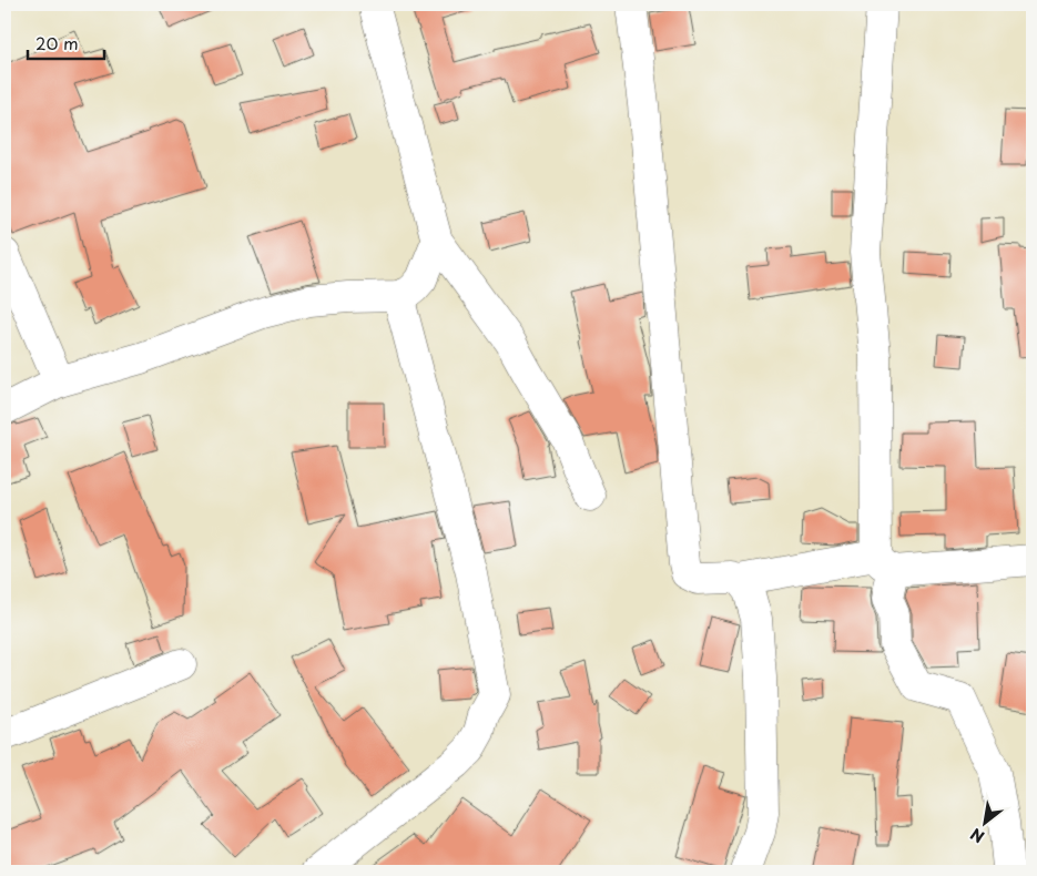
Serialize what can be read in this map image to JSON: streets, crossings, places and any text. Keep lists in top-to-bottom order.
{
  "scale_bar": "20 m",
  "north": "bottom left"
}
